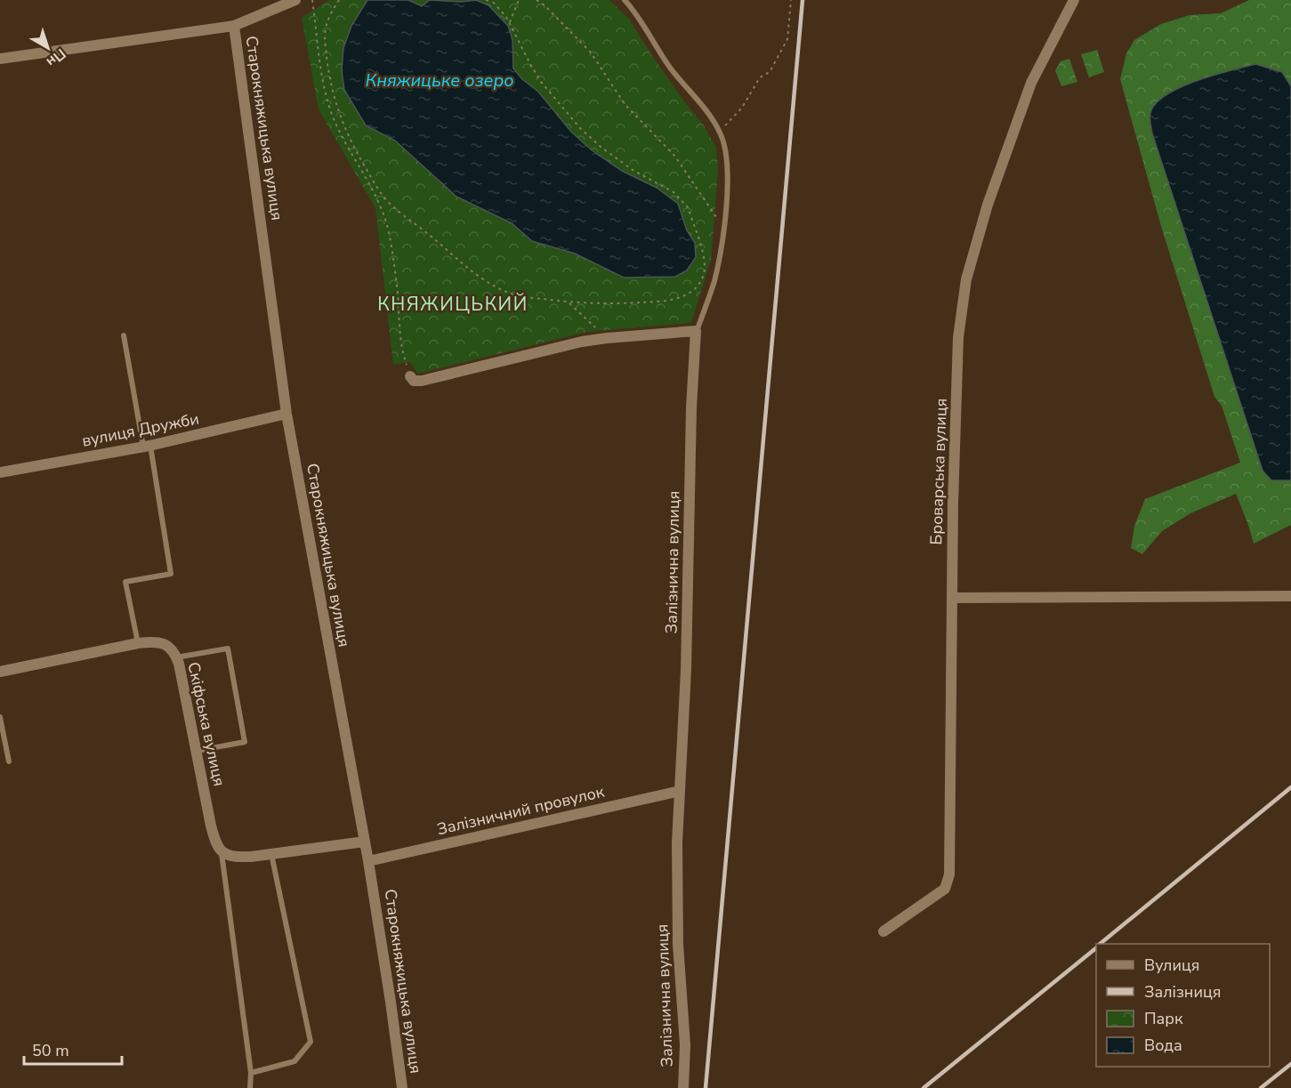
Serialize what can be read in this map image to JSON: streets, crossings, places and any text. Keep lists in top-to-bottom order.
{
  "streets": {
    "street": [
      "Старокняжицька вулиця",
      "вулиця Дружби",
      "Броварська вулиця",
      "Залізнична вулиця",
      "Скіфська вулиця",
      "Залізничний провулок"
    ]
  },
  "crossings": [
    ["Старокняжицька вулиця", "вулиця Дружби"],
    ["Старокняжицька вулиця", "Залізничний провулок"],
    ["Залізнична вулиця", "Залізничний провулок"]
  ],
  "districts": ["КНЯЖИЦЬКИЙ"],
  "water": ["Княжицьке озеро"],
  "legend": [
    "Вулиця",
    "Залізниця",
    "Парк",
    "Вода"
  ],
  "scale_bar": "50 m",
  "north": "bottom right"
}
